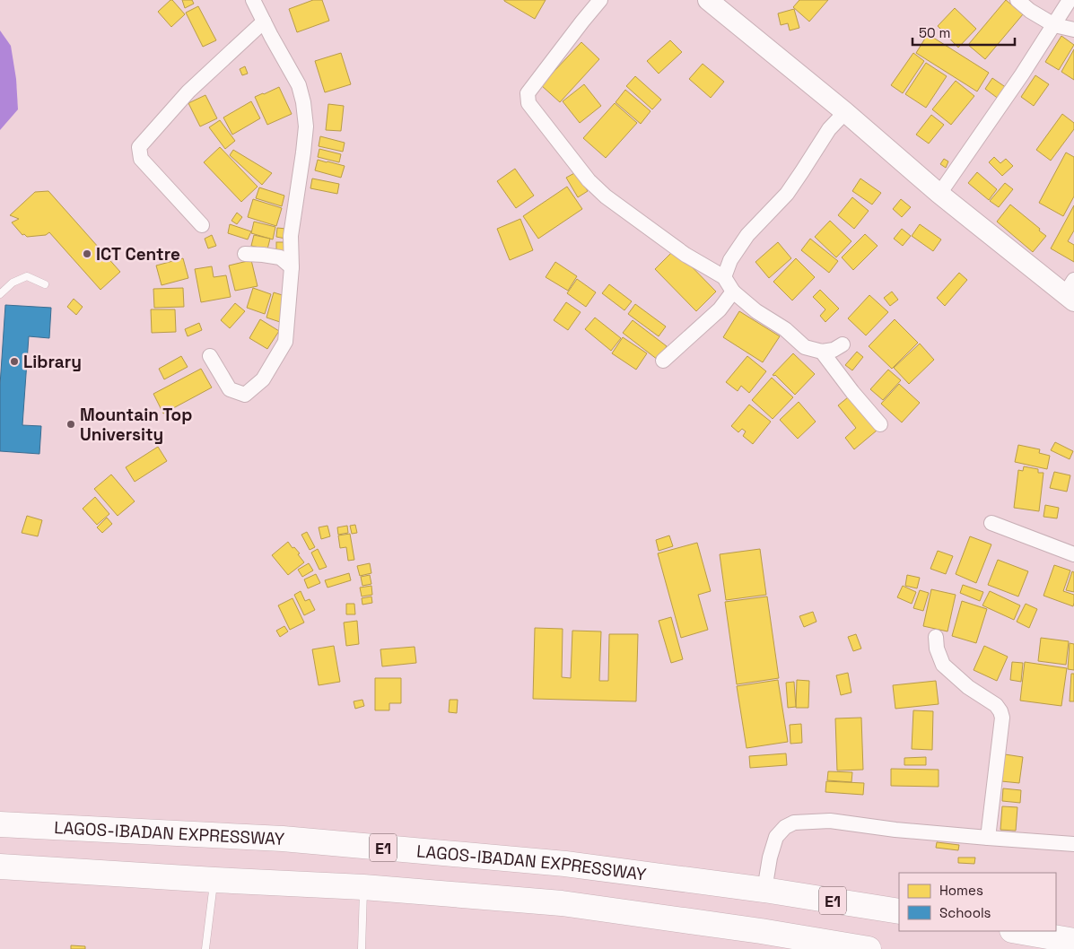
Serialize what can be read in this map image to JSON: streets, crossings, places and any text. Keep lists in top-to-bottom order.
{
  "streets": {
    "highway": ["LAGOS-IBADAN EXPRESSWAY", "E1"]
  },
  "places": ["ICT Centre", "Library", "Mountain Top University"],
  "legend": ["Homes", "Schools"],
  "scale_bar": "50 m"
}
